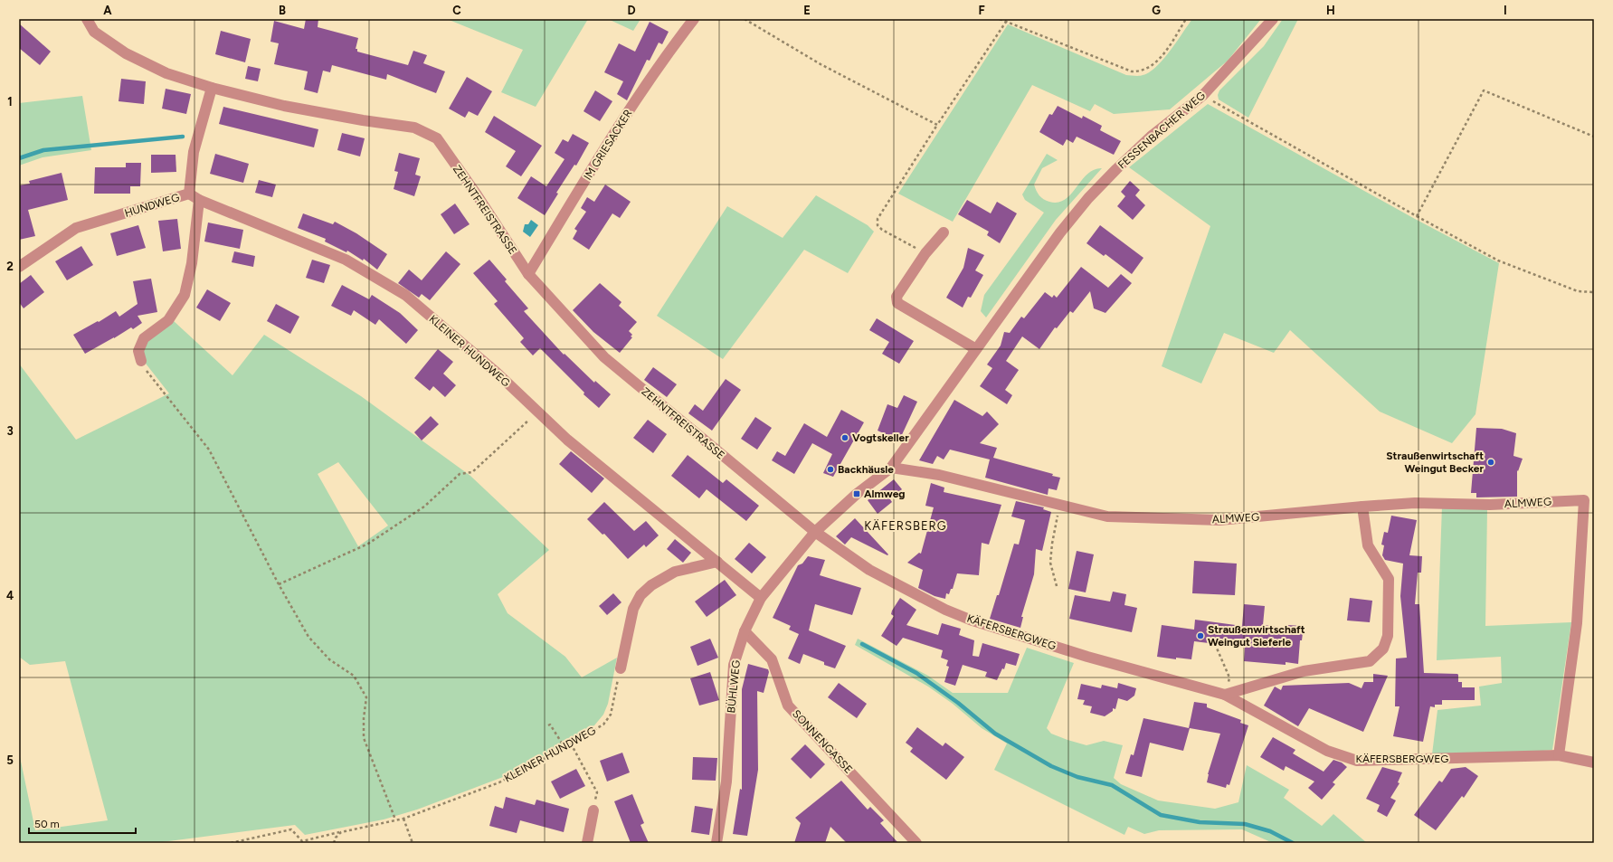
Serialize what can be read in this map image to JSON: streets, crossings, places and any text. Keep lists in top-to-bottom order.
{
  "streets": {
    "street": [
      "FESSENBACHER WEG",
      "IM GRIESACKER",
      "HUNDWEG",
      "ZEHNTFREISTRASSE",
      "KLEINER HUNDWEG",
      "ALMWEG",
      "KÄFERSBERGWEG",
      "BÜHLWEG",
      "SONNENGASSE"
    ]
  },
  "crossings": [
    ["FESSENBACHER WEG", "ZEHNTFREISTRASSE"],
    ["FESSENBACHER WEG", "ALMWEG"],
    ["FESSENBACHER WEG", "KÄFERSBERGWEG"],
    ["FESSENBACHER WEG", "BÜHLWEG"],
    ["IM GRIESACKER", "ZEHNTFREISTRASSE"],
    ["HUNDWEG", "ZEHNTFREISTRASSE"],
    ["HUNDWEG", "KLEINER HUNDWEG"],
    ["ZEHNTFREISTRASSE", "KÄFERSBERGWEG"],
    ["ZEHNTFREISTRASSE", "BÜHLWEG"],
    ["KLEINER HUNDWEG", "BÜHLWEG"],
    ["ALMWEG", "KÄFERSBERGWEG"],
    ["KÄFERSBERGWEG", "BÜHLWEG"],
    ["BÜHLWEG", "SONNENGASSE"]
  ],
  "districts": ["KÄFERSBERG"],
  "places": {
    "other": [
      "Vogtskeller",
      "Straußenwirtschaft Weingut Becker",
      "Backhäusle",
      "Straußenwirtschaft Weingut Sieferle"
    ],
    "transit": ["Almweg"]
  },
  "scale_bar": "50 m",
  "grid": {
    "columns": [
      "A",
      "B",
      "C",
      "D",
      "E",
      "F",
      "G",
      "H",
      "I"
    ],
    "rows": [
      "1",
      "2",
      "3",
      "4",
      "5"
    ]
  }
}
